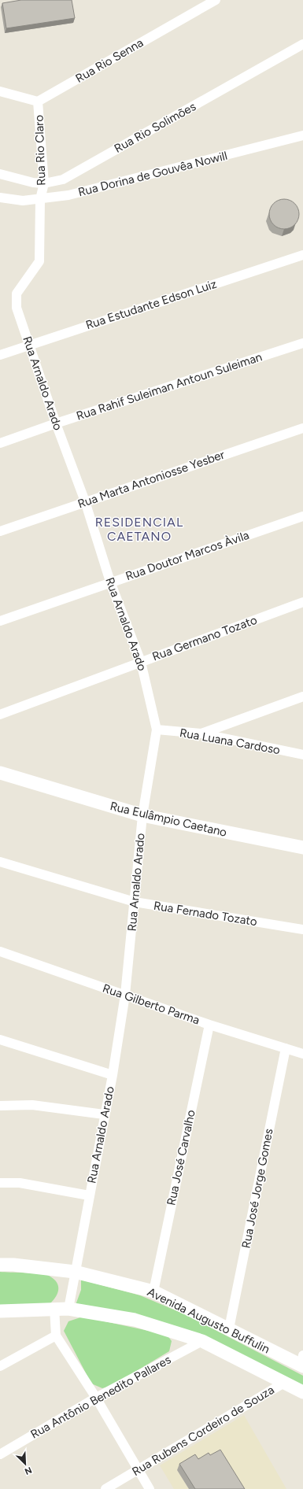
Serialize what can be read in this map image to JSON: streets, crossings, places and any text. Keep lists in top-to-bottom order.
{
  "streets": {
    "street": [
      "Rua Rio Senna",
      "Rua Rio Solimões",
      "Rua Rio Claro",
      "Rua Dorina de Gouvêa Nowill",
      "Rua Estudante Edson Luiz",
      "Rua Arnaldo Arado",
      "Rua Rahif Suleiman Antoun Suleiman",
      "Rua Marta Antoniosse Yesber",
      "Rua Doutor Marcos Àvila",
      "Rua Germano Tozato",
      "Rua Luana Cardoso",
      "Rua Eulâmpio Caetano",
      "Rua Fernado Tozato",
      "Rua Gilberto Parma",
      "Rua José Carvalho",
      "Rua José Jorge Gomes",
      "Avenida Augusto Buffulin",
      "Rua Antônio Benedito Pallares",
      "Rua Rubens Cordeiro de Souza"
    ]
  },
  "crossings": [
    ["Rua Rio Senna", "Rua Rio Claro"],
    ["Rua Rio Solimões", "Rua Rio Claro"],
    ["Rua Rio Claro", "Rua Dorina de Gouvêa Nowill"],
    ["Rua Rio Claro", "Rua Arnaldo Arado"],
    ["Rua Dorina de Gouvêa Nowill", "Rua Arnaldo Arado"],
    ["Rua Estudante Edson Luiz", "Rua Arnaldo Arado"],
    ["Rua Arnaldo Arado", "Rua Rahif Suleiman Antoun Suleiman"],
    ["Rua Arnaldo Arado", "Rua Marta Antoniosse Yesber"],
    ["Rua Arnaldo Arado", "Rua Doutor Marcos Àvila"],
    ["Rua Arnaldo Arado", "Rua Germano Tozato"],
    ["Rua Arnaldo Arado", "Rua Luana Cardoso"],
    ["Rua Arnaldo Arado", "Rua Eulâmpio Caetano"],
    ["Rua Arnaldo Arado", "Rua Fernado Tozato"],
    ["Rua Arnaldo Arado", "Rua Gilberto Parma"],
    ["Rua Arnaldo Arado", "Avenida Augusto Buffulin"],
    ["Rua Gilberto Parma", "Rua José Carvalho"],
    ["Rua Gilberto Parma", "Rua José Jorge Gomes"],
    ["Rua José Carvalho", "Avenida Augusto Buffulin"],
    ["Rua José Jorge Gomes", "Avenida Augusto Buffulin"],
    ["Avenida Augusto Buffulin", "Rua Antônio Benedito Pallares"],
    ["Avenida Augusto Buffulin", "Rua Rubens Cordeiro de Souza"]
  ],
  "districts": ["RESIDENCIAL CAETANO"],
  "north": "bottom right"
}
